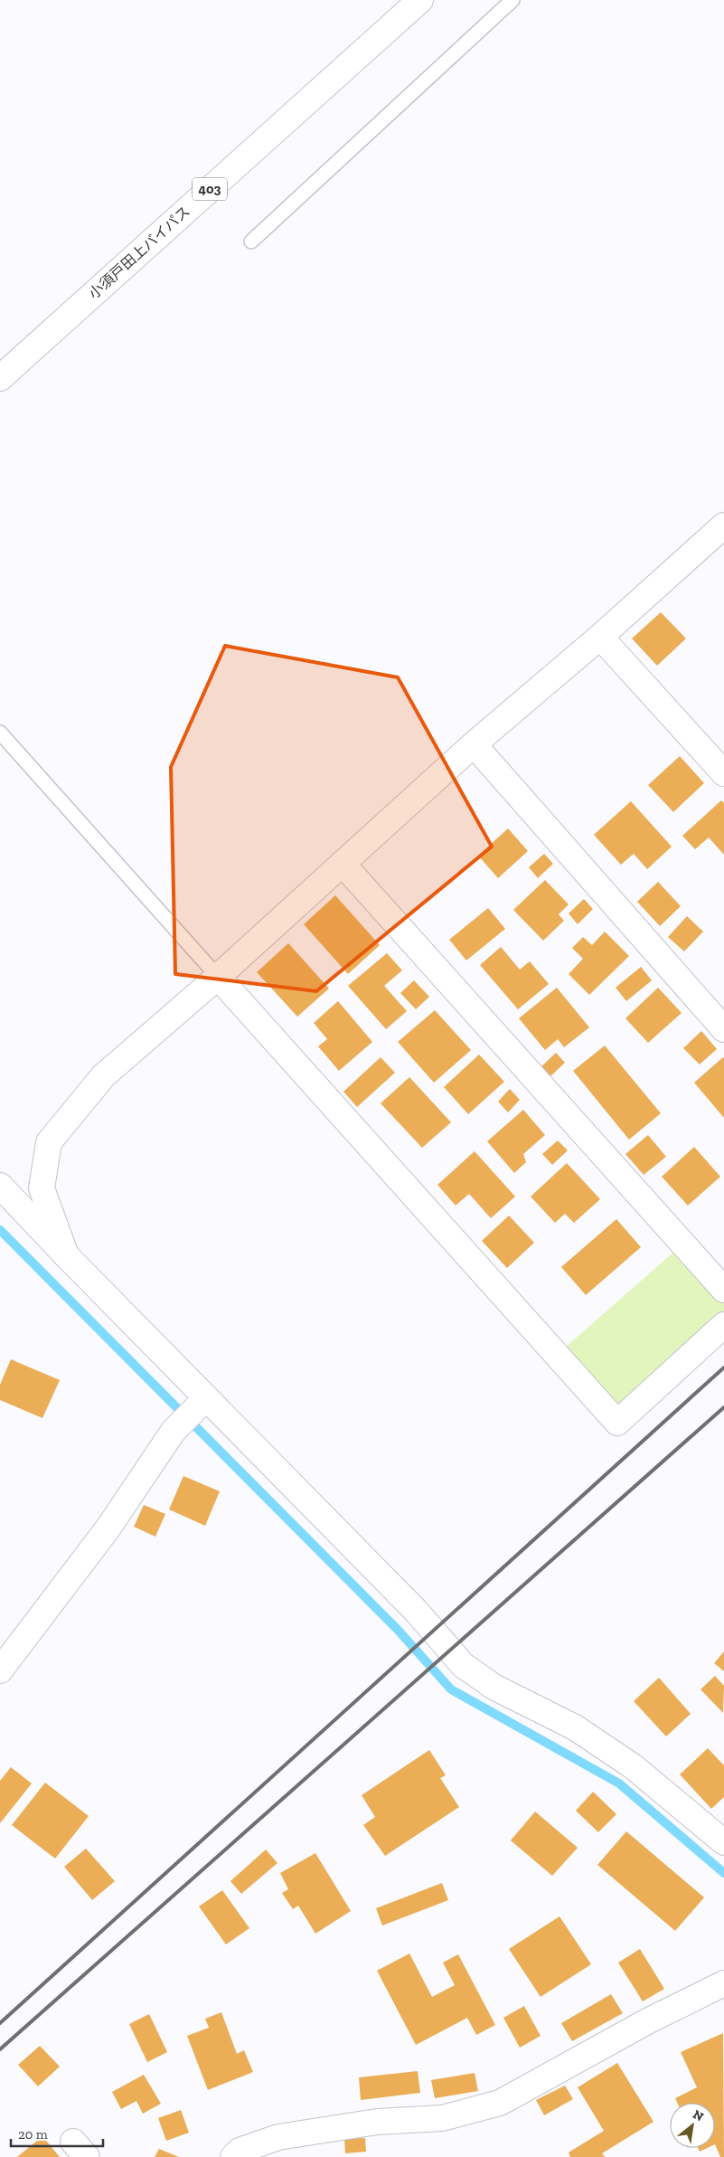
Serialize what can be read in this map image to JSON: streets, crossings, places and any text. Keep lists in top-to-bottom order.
{
  "streets": {
    "main road": ["403", "小須戸田上バイパス"]
  },
  "scale_bar": "20 m",
  "north": "top right"
}
